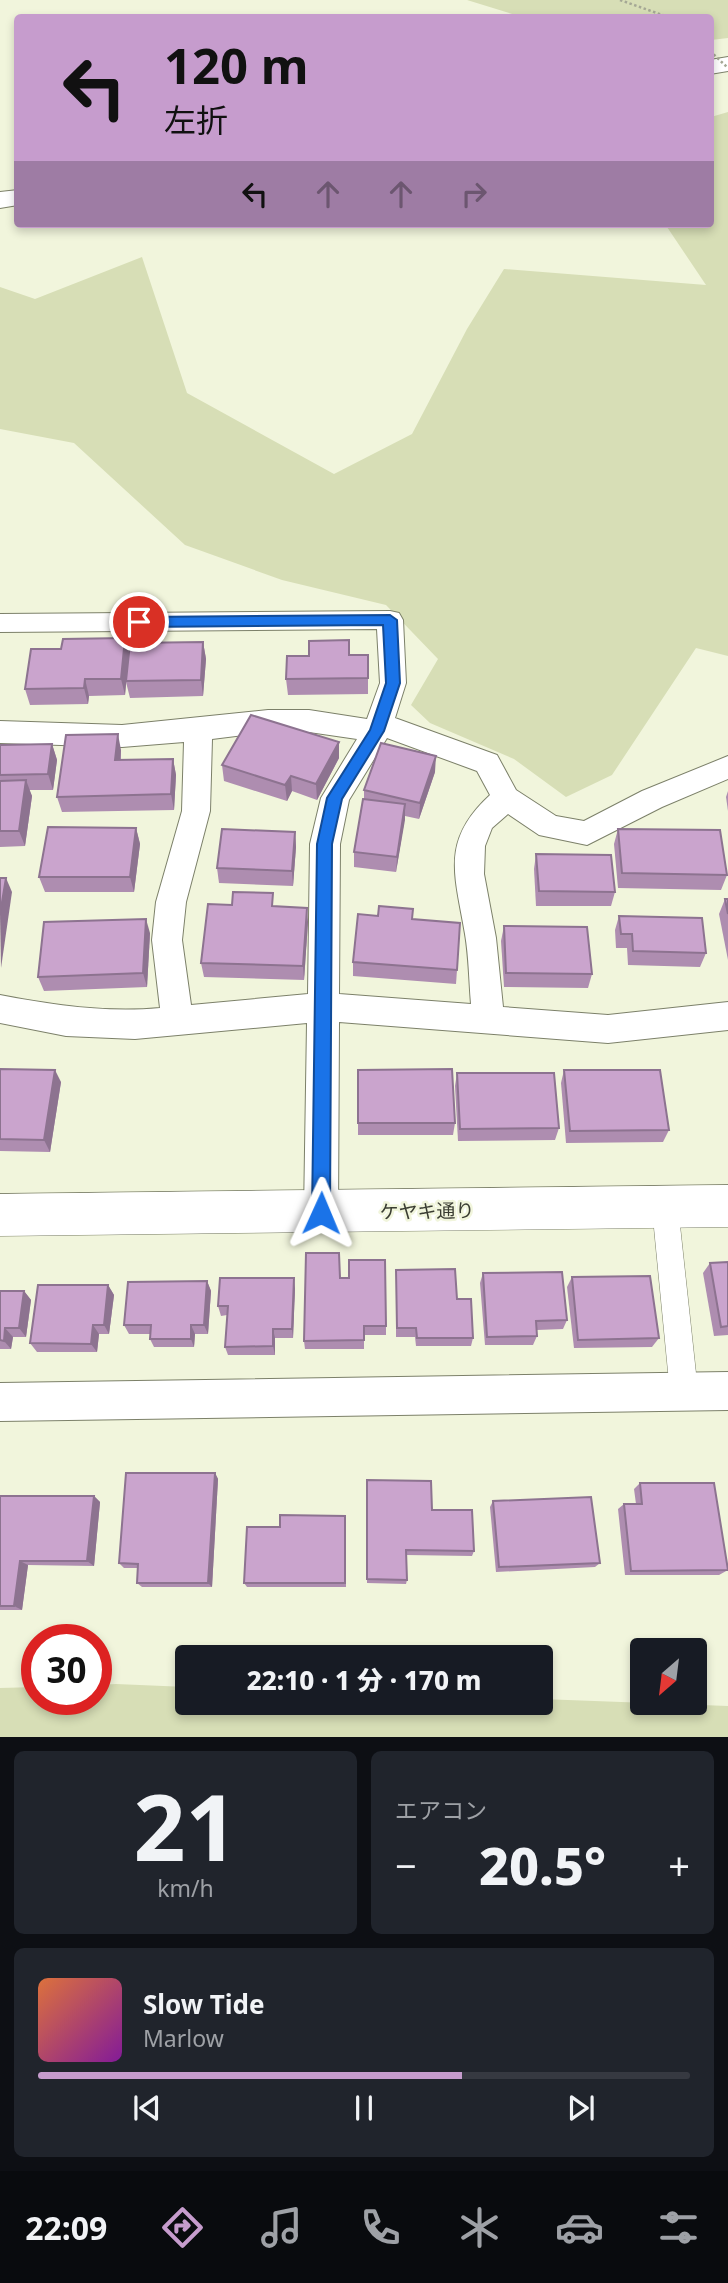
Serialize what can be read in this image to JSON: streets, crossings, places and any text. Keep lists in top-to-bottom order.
{
  "streets": {
    "street": ["ケヤキ通り"]
  },
  "north": "bottom left",
  "page": {
    "turn": ["120 m", "左折"],
    "limit": "30",
    "trip": "22:10 · 1 分 · 170 m",
    "tile": [
      ["21", "km/h"],
      "エアコン"
    ],
    "heat": ["−", "20.5°", "+"],
    "song": ["Slow Tide", "Marlow"],
    "tabs": "22:09"
  }
}
